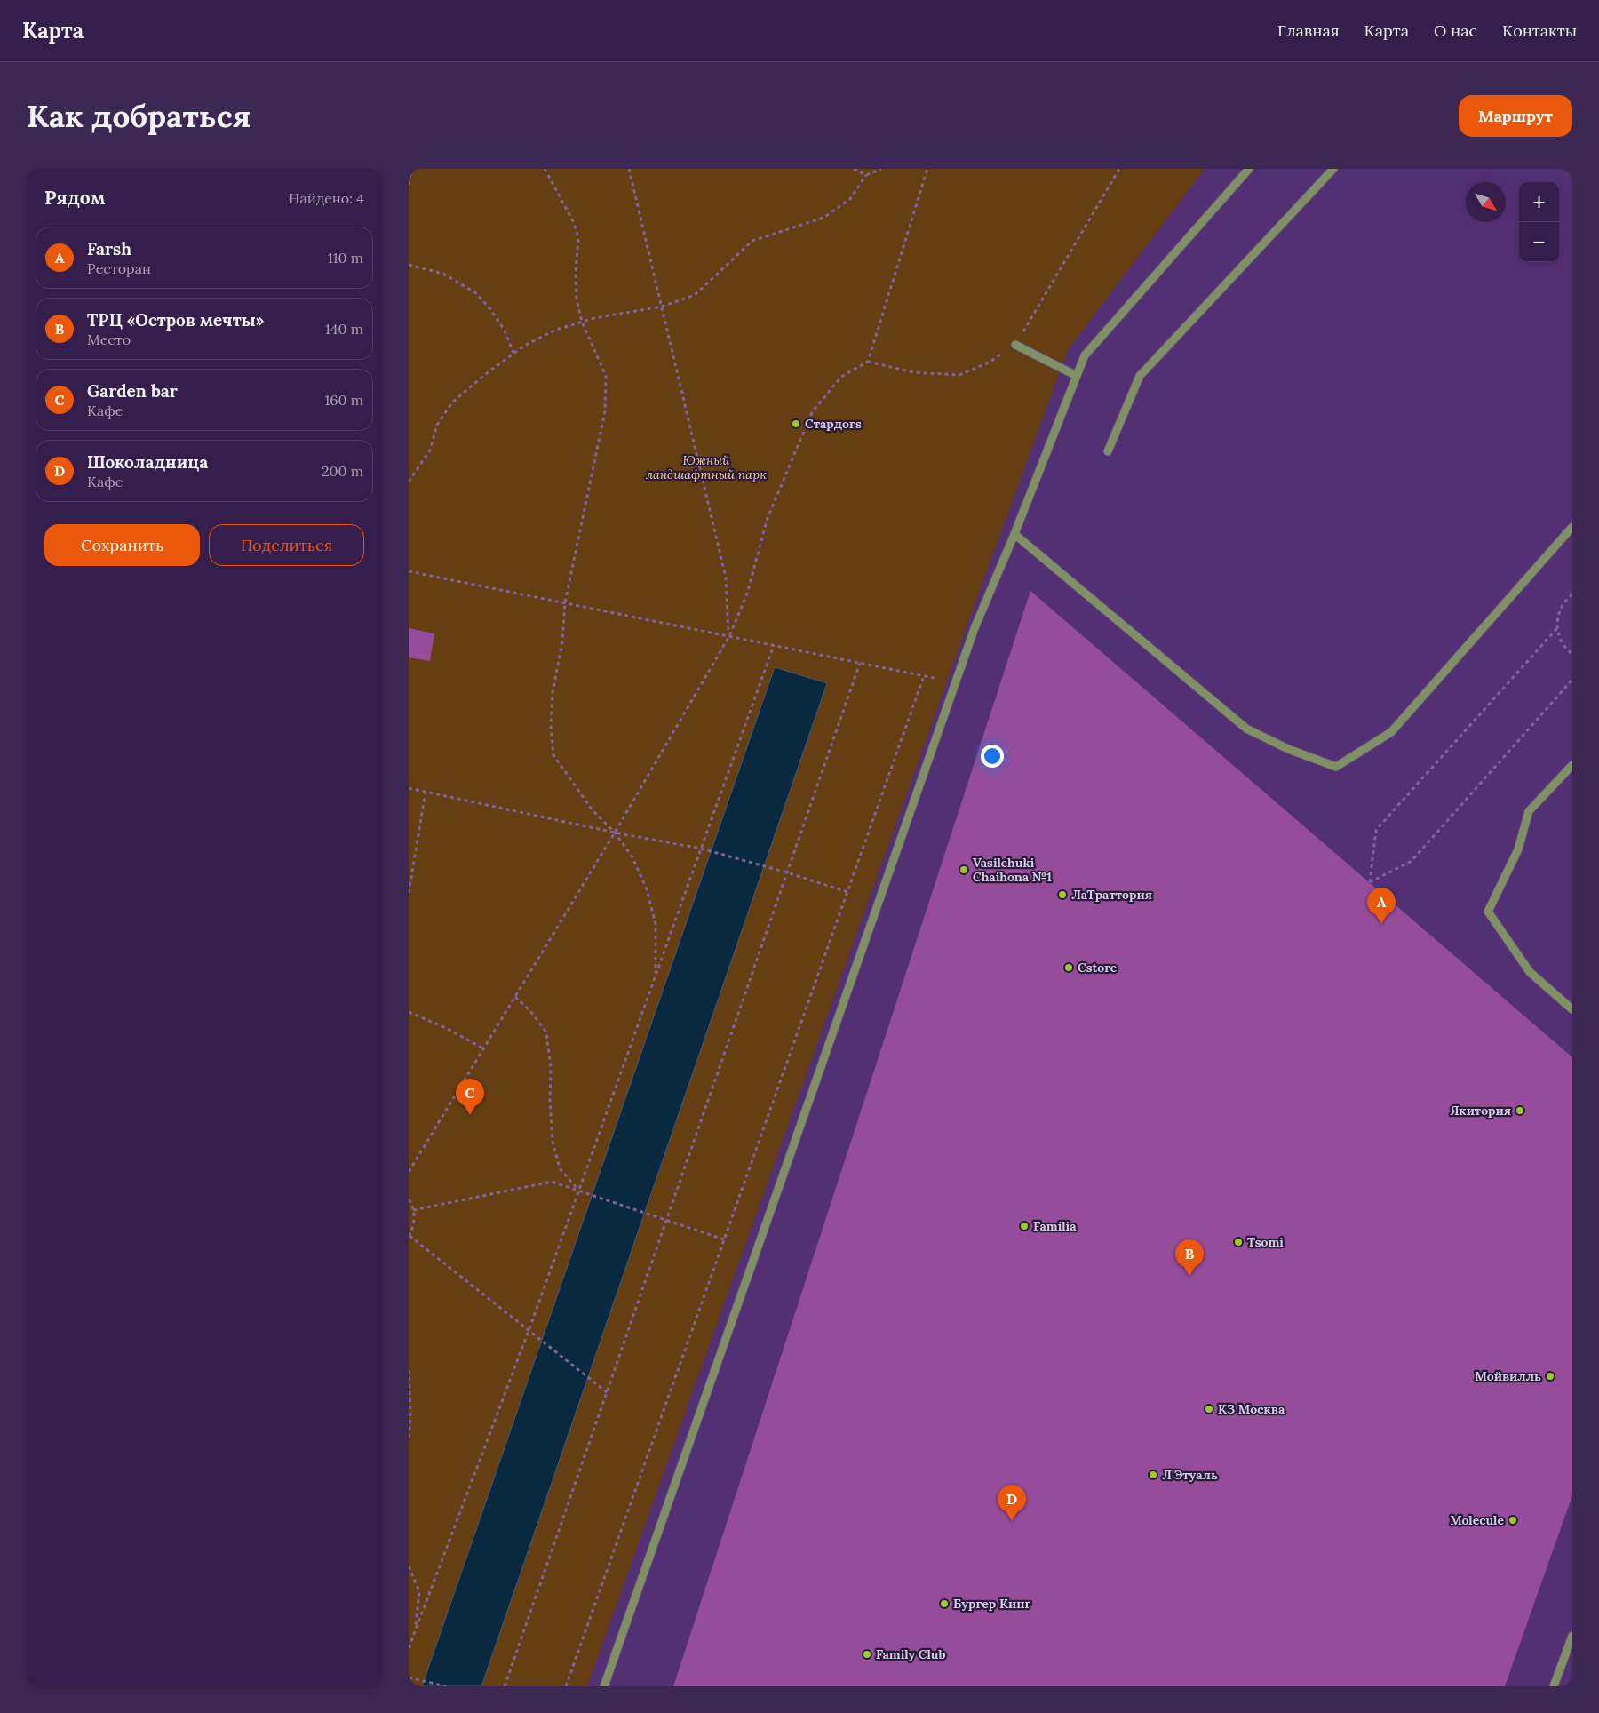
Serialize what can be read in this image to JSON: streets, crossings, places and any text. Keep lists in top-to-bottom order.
{
  "parks": ["Южный ландшафтный парк"],
  "places": [
    "Стардогs",
    "Vasilchuki Chaihona №1",
    "ЛаТраттория",
    "Cstore",
    "Якитория",
    "Familia",
    "Tsomi",
    "Мойвилль",
    "КЗ Москва",
    "Л'Этуаль",
    "Molecule",
    "Бургер Кинг",
    "Family Club"
  ],
  "north": "bottom right",
  "page": {
    "header": "Карта",
    "nav": [
      "Главная",
      "Карта",
      "О нас",
      "Контакты"
    ],
    "buttons": [
      "Маршрут",
      ["Сохранить", "Поделиться"]
    ],
    "title": "Как добраться",
    "heading": ["Рядом", "Найдено: 4"],
    "map_buttons": ["+", "−"],
    "list": [
      {
        "mark": "A",
        "name": "Farsh",
        "note": "Ресторан",
        "value": "110 m"
      },
      {
        "mark": "B",
        "name": "ТРЦ «Остров мечты»",
        "note": "Место",
        "value": "140 m"
      },
      {
        "mark": "C",
        "name": "Garden bar",
        "note": "Кафе",
        "value": "160 m"
      },
      {
        "mark": "D",
        "name": "Шоколадница",
        "note": "Кафе",
        "value": "200 m"
      }
    ],
    "pins": [
      "A",
      "C",
      "B",
      "D"
    ]
  }
}
